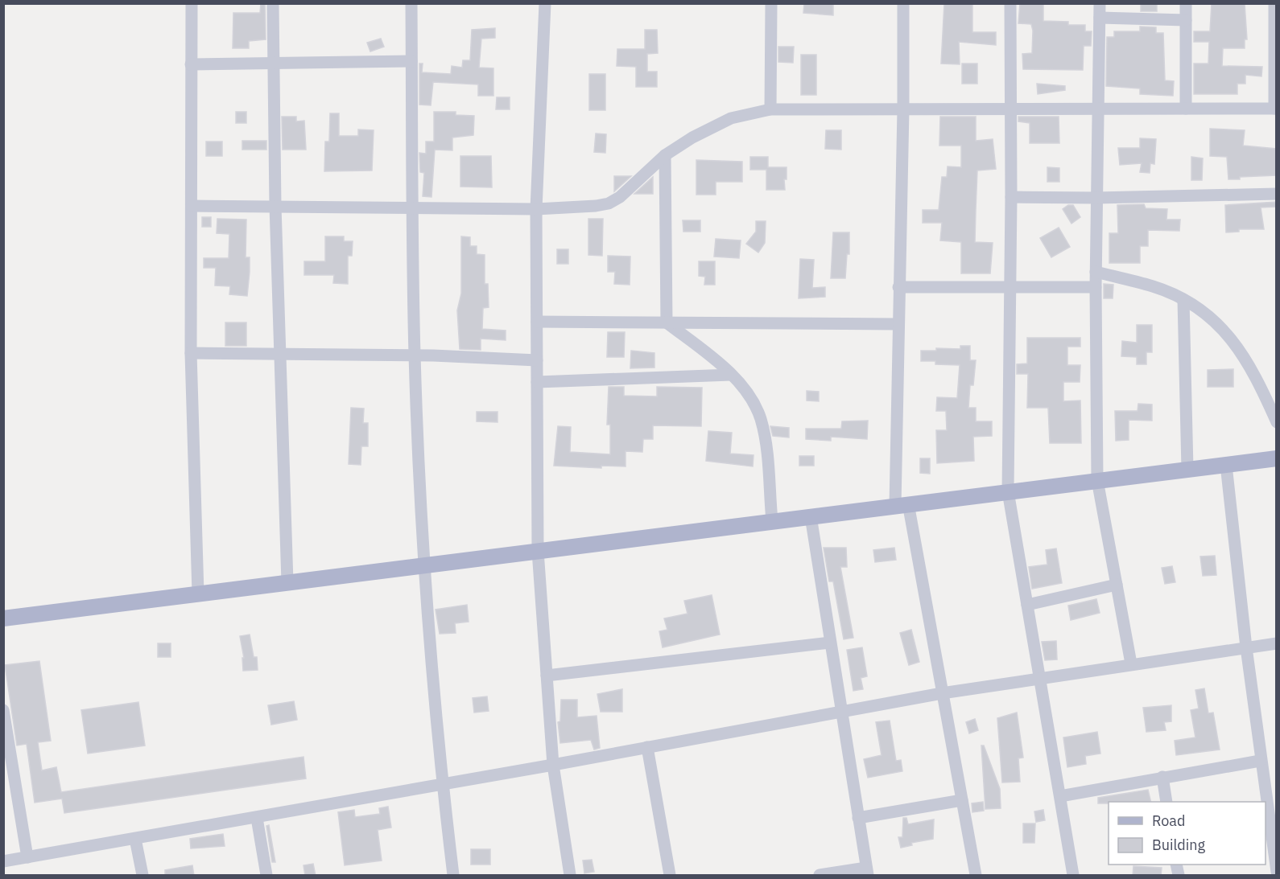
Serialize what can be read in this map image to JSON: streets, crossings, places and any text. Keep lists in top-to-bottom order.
{
  "legend": ["Road", "Building"]
}
